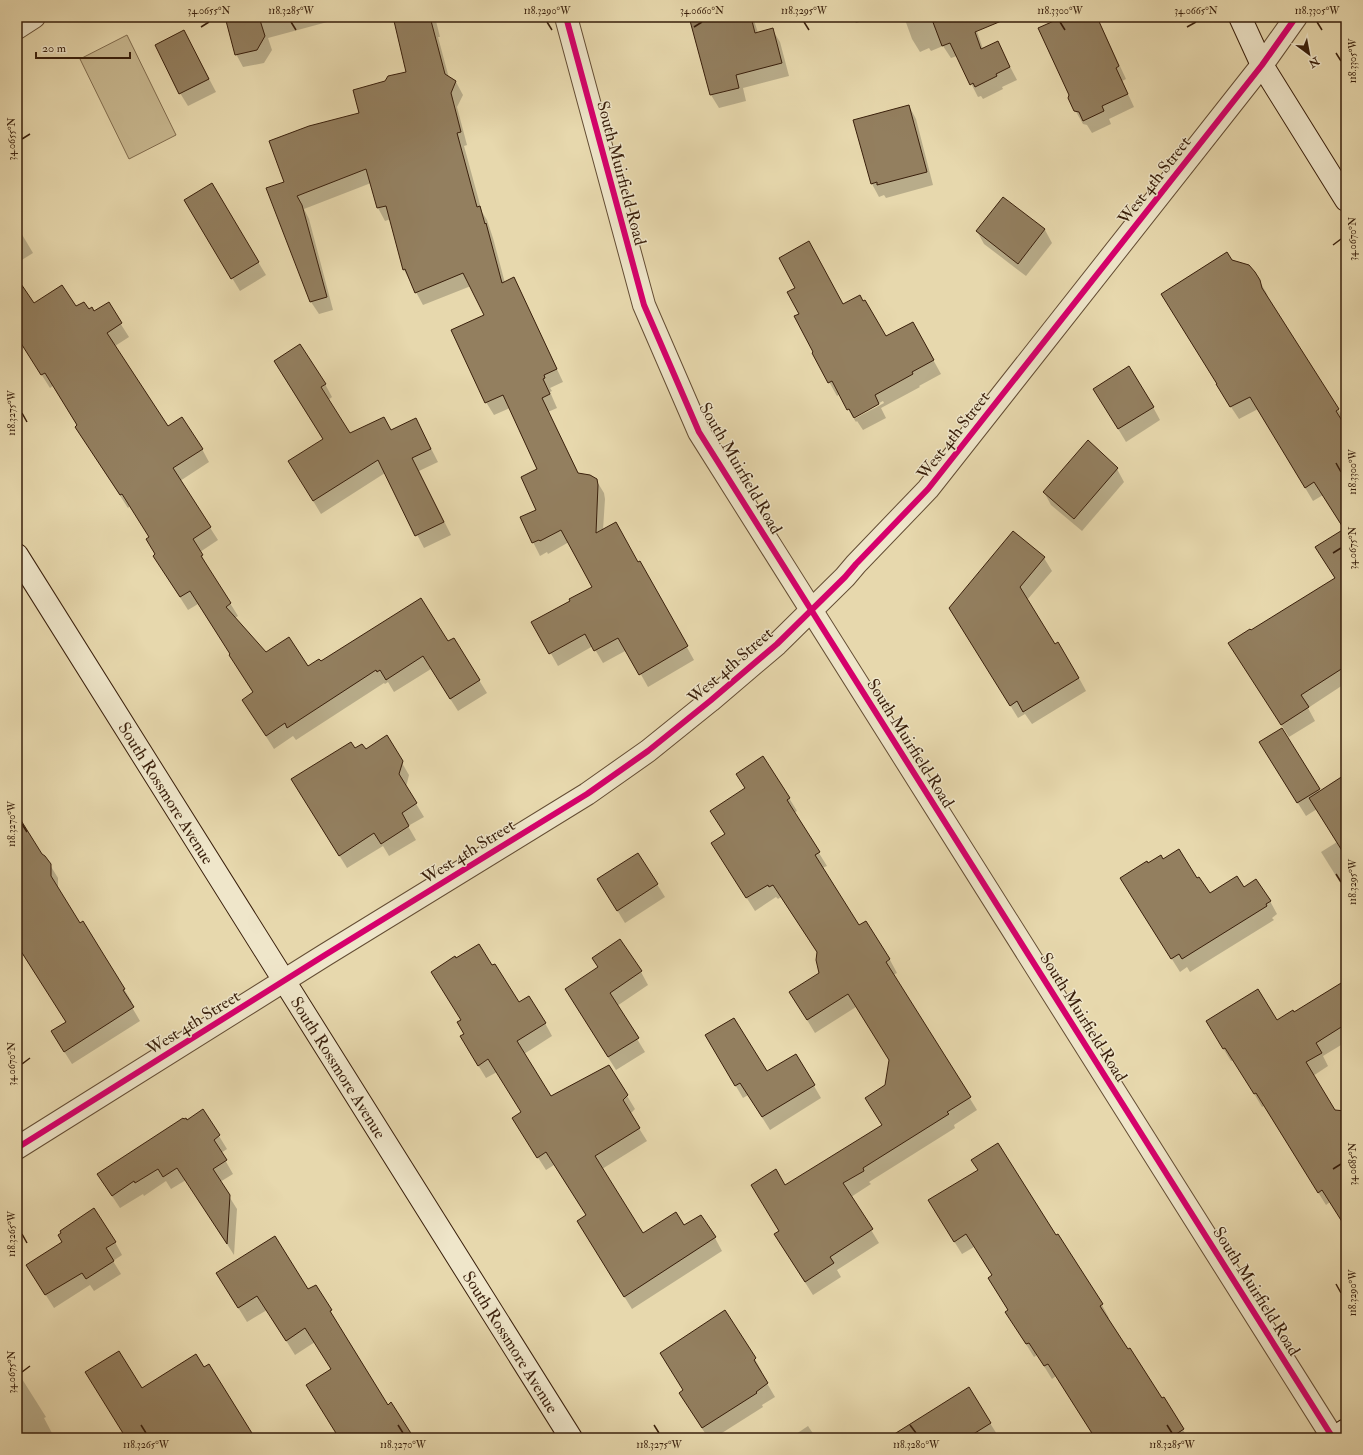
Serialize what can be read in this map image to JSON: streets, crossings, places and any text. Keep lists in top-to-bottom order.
{
  "streets": {
    "street": ["South Muirfield Road", "West 4th Street", "South Rossmore Avenue"]
  },
  "crossings": [
    ["South Muirfield Road", "West 4th Street"],
    ["West 4th Street", "South Rossmore Avenue"]
  ],
  "scale_bar": "20 m",
  "north": "bottom right",
  "coordinates": [
    "34.0655°N",
    "118.3285°W",
    "118.3290°W",
    "34.0660°N",
    "118.3295°W",
    "118.3300°W",
    "34.0665°N",
    "118.3305°W",
    "34.0670°N",
    "118.3275°W",
    "34.0675°N",
    "118.3270°W",
    "34.0685°N",
    "118.3265°W",
    "118.3280°W"
  ]
}
